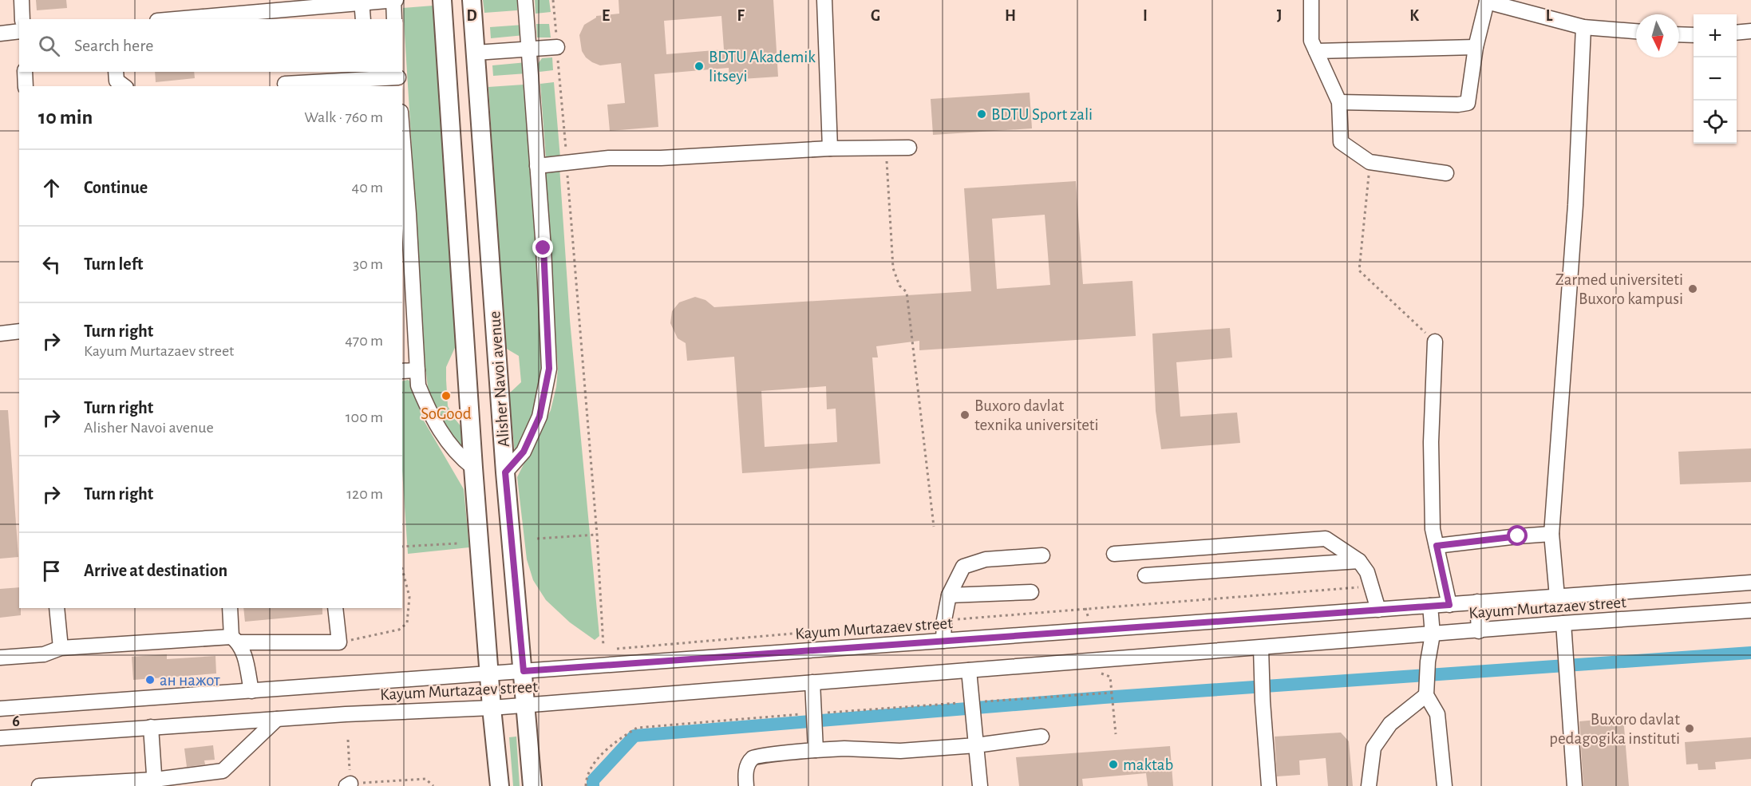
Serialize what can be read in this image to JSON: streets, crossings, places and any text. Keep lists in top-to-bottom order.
{
  "streets": {
    "main road": ["Alisher Navoi avenue"],
    "street": ["Kayum Murtazaev street"]
  },
  "crossings": [
    ["Alisher Navoi avenue", "Kayum Murtazaev street"]
  ],
  "places": [
    "BDTU Akademik litseyi",
    "BDTU Sport zali",
    "Zarmed universiteti Buxoro kampusi",
    "SoGood",
    "Buxoro davlat texnika universiteti",
    "ан нажот",
    "Buxoro davlat pedagogika instituti",
    "maktab"
  ],
  "north": "bottom",
  "page": {
    "map_buttons": ["+", "−"],
    "search": "Search here",
    "heading": ["10 min", "Walk · 760 m"],
    "list": [
      ["Continue", "40 m"],
      ["Turn left", "30 m"],
      ["Turn right", "Kayum Murtazaev street", "470 m"],
      ["Turn right", "Alisher Navoi avenue", "100 m"],
      ["Turn right", "120 m"],
      "Arrive at destination"
    ]
  },
  "grid": {
    "columns": [
      "D",
      "E",
      "F",
      "G",
      "H",
      "I",
      "J",
      "K",
      "L"
    ],
    "rows": ["6"]
  }
}
